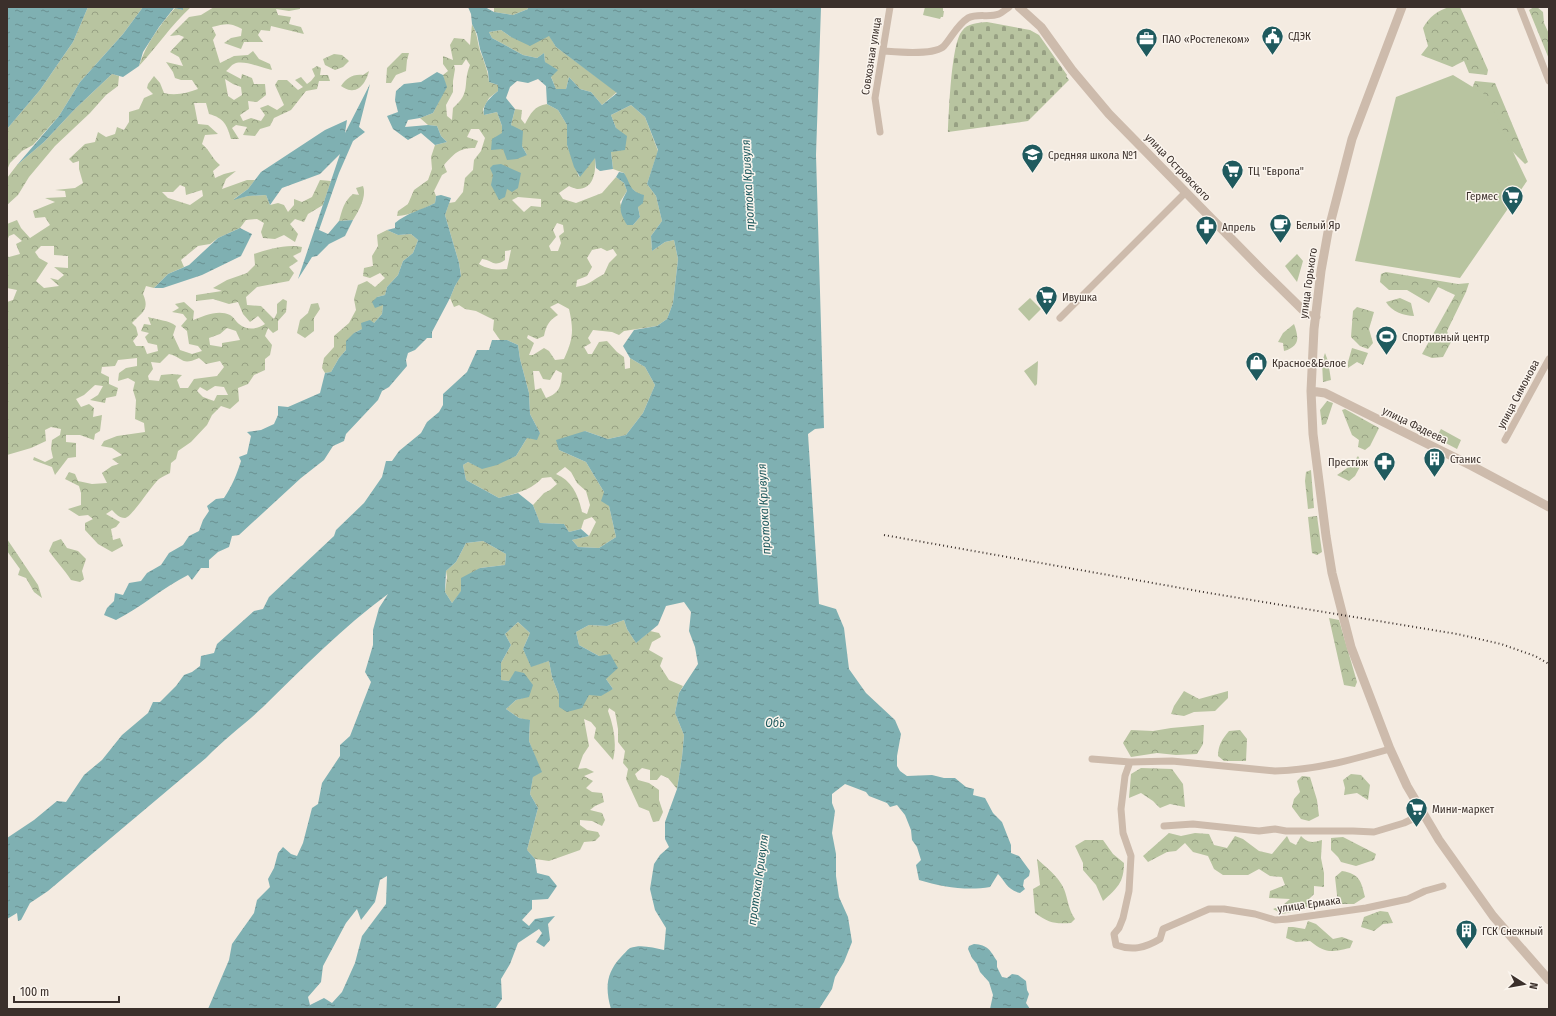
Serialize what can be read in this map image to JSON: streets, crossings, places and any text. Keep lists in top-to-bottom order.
{
  "streets": {
    "street": [
      "Совхозная улица",
      "улица Островского",
      "улица Горького",
      "улица Симонова",
      "улица Фадеева",
      "улица Ермака"
    ]
  },
  "crossings": [
    ["улица Островского", "улица Горького"],
    ["улица Горького", "улица Фадеева"]
  ],
  "water": ["протока Кривуля", "Обь"],
  "places": {
    "public building": ["СДЭК"],
    "office": ["ПАО «Ростелеком»"],
    "school or university": ["Средняя школа №1"],
    "supermarket": [
      "ТЦ \"Европа\"",
      "Гермес",
      "Ивушка",
      "Мини-маркет"
    ],
    "cafe": ["Белый Яр"],
    "pharmacy": ["Апрель", "Престиж"],
    "sports": ["Спортивный центр"],
    "shop": ["Красное&Белое"],
    "building": ["Станис", "ГСК Снежный"]
  },
  "scale_bar": "100 m",
  "north": "right"
}
